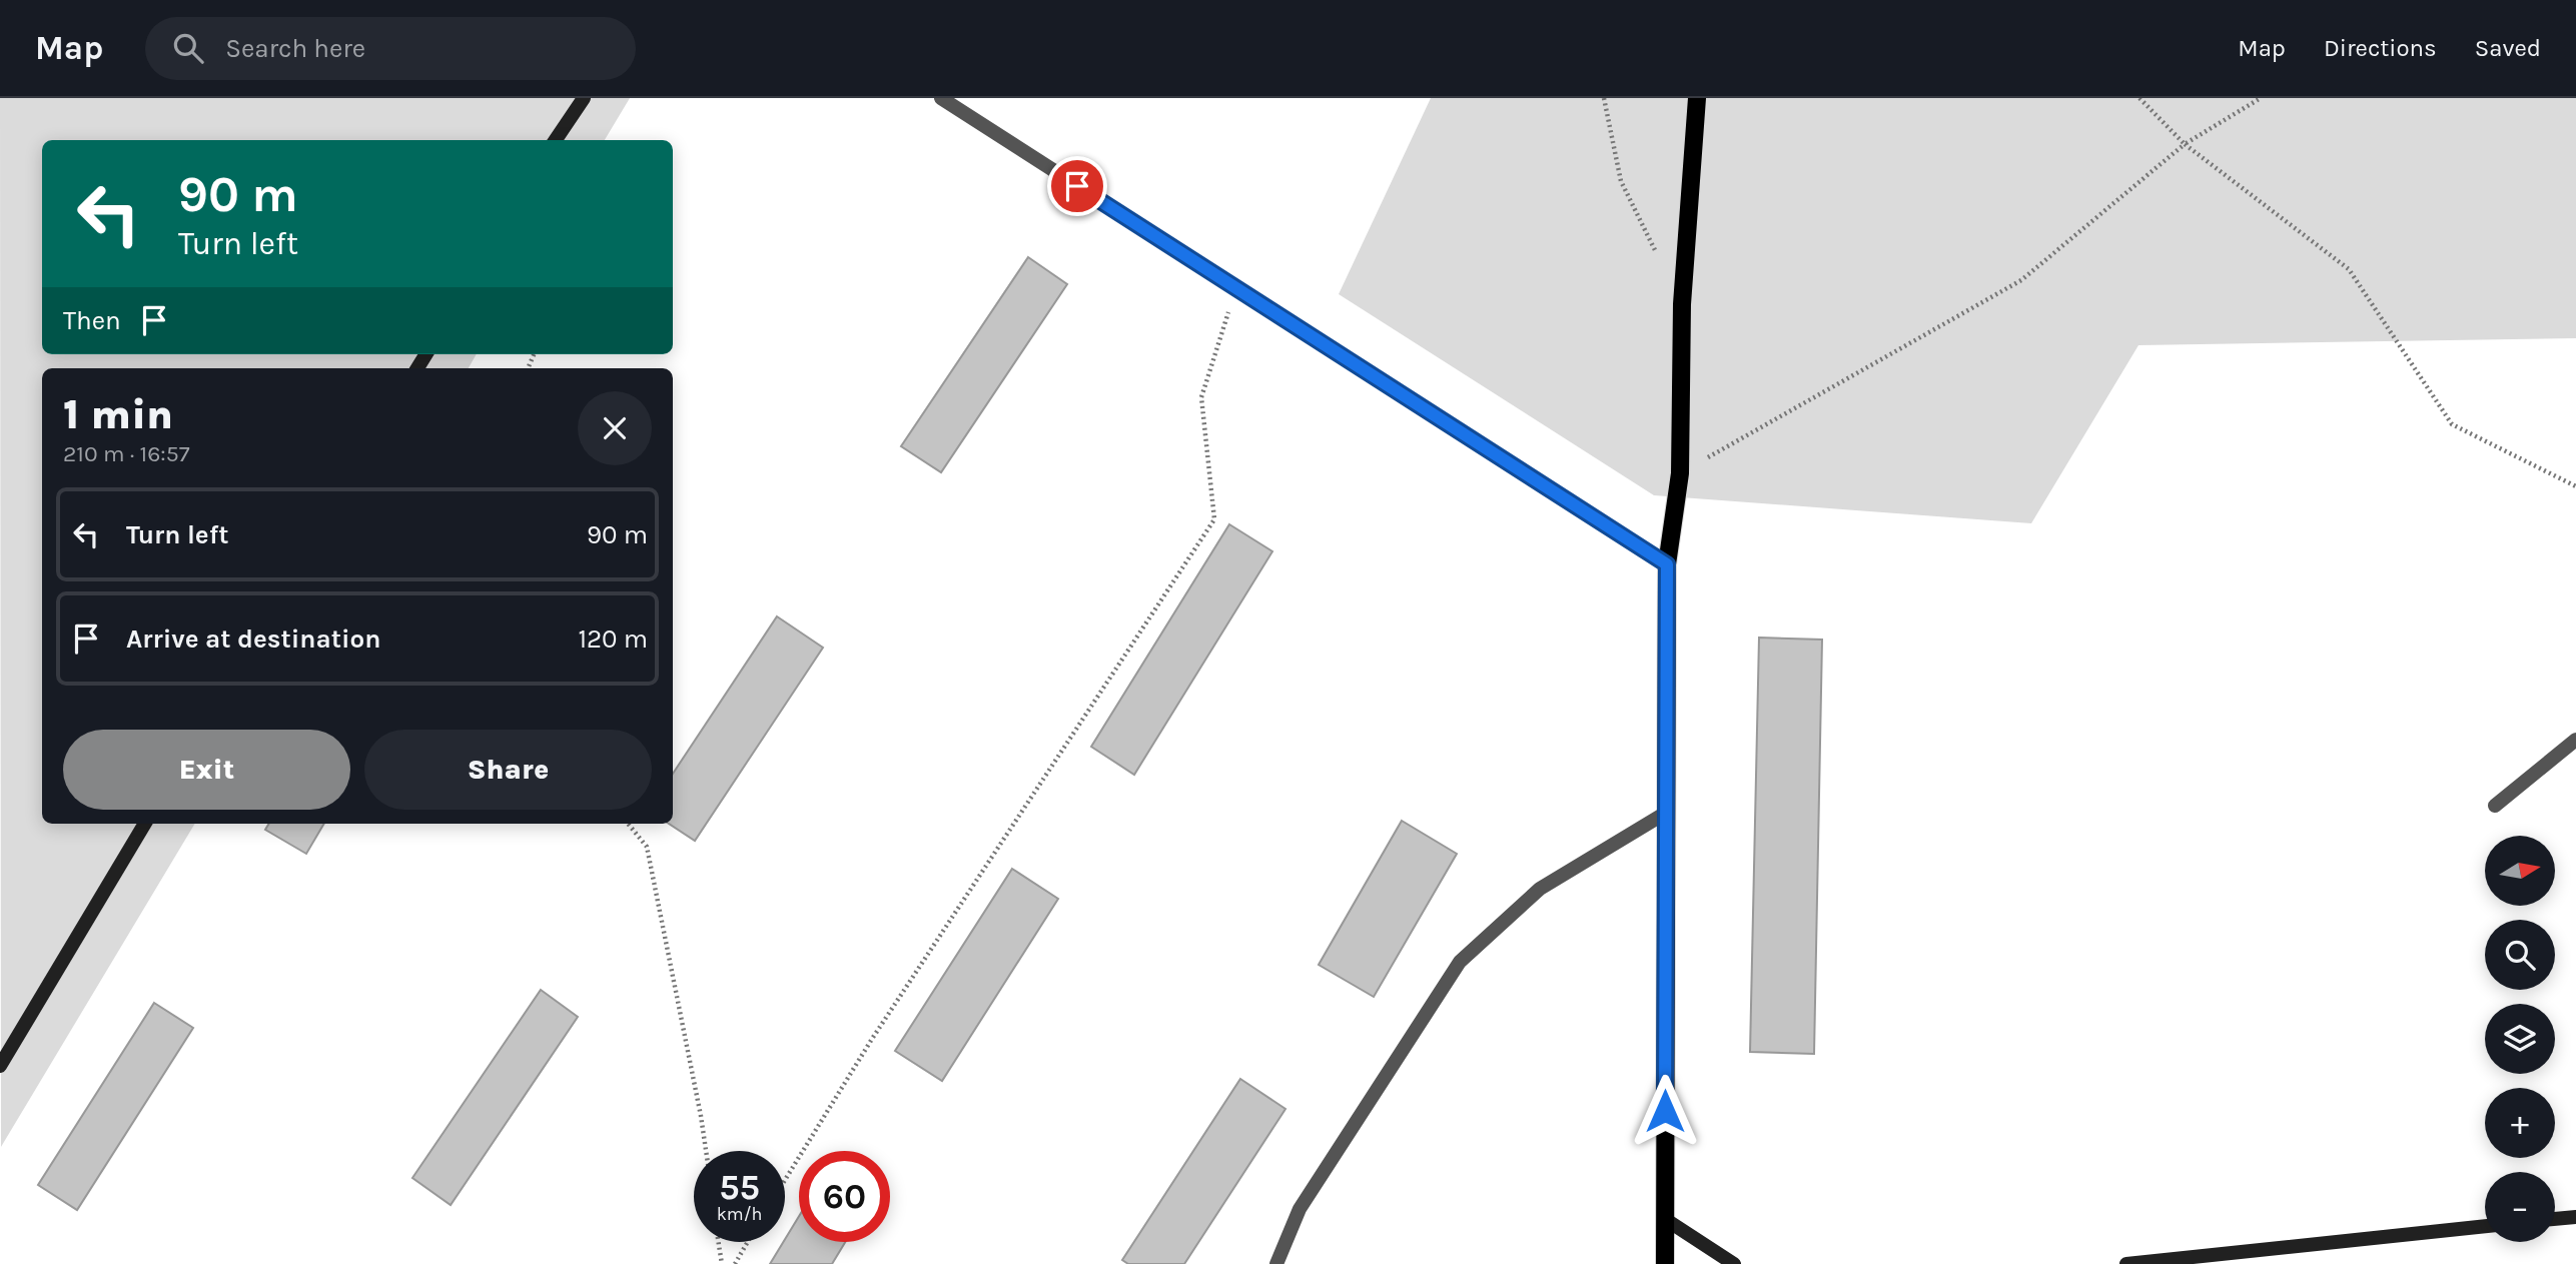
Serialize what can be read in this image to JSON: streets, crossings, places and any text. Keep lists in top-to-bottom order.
{
  "north": "right",
  "page": {
    "header": "Map",
    "search": "Search here",
    "nav": ["Map", "Directions", "Saved"],
    "turn": ["90 m", "Turn left"],
    "then": "Then",
    "heading": ["1 min", "210 m · 16:57"],
    "list": [
      {
        "name": "Turn left",
        "value": "90 m"
      },
      {
        "name": "Arrive at destination",
        "value": "120 m"
      }
    ],
    "buttons": ["Exit", "Share"],
    "map_buttons": ["+", "−"],
    "speed": "55 km/h",
    "limit": "60"
  }
}
